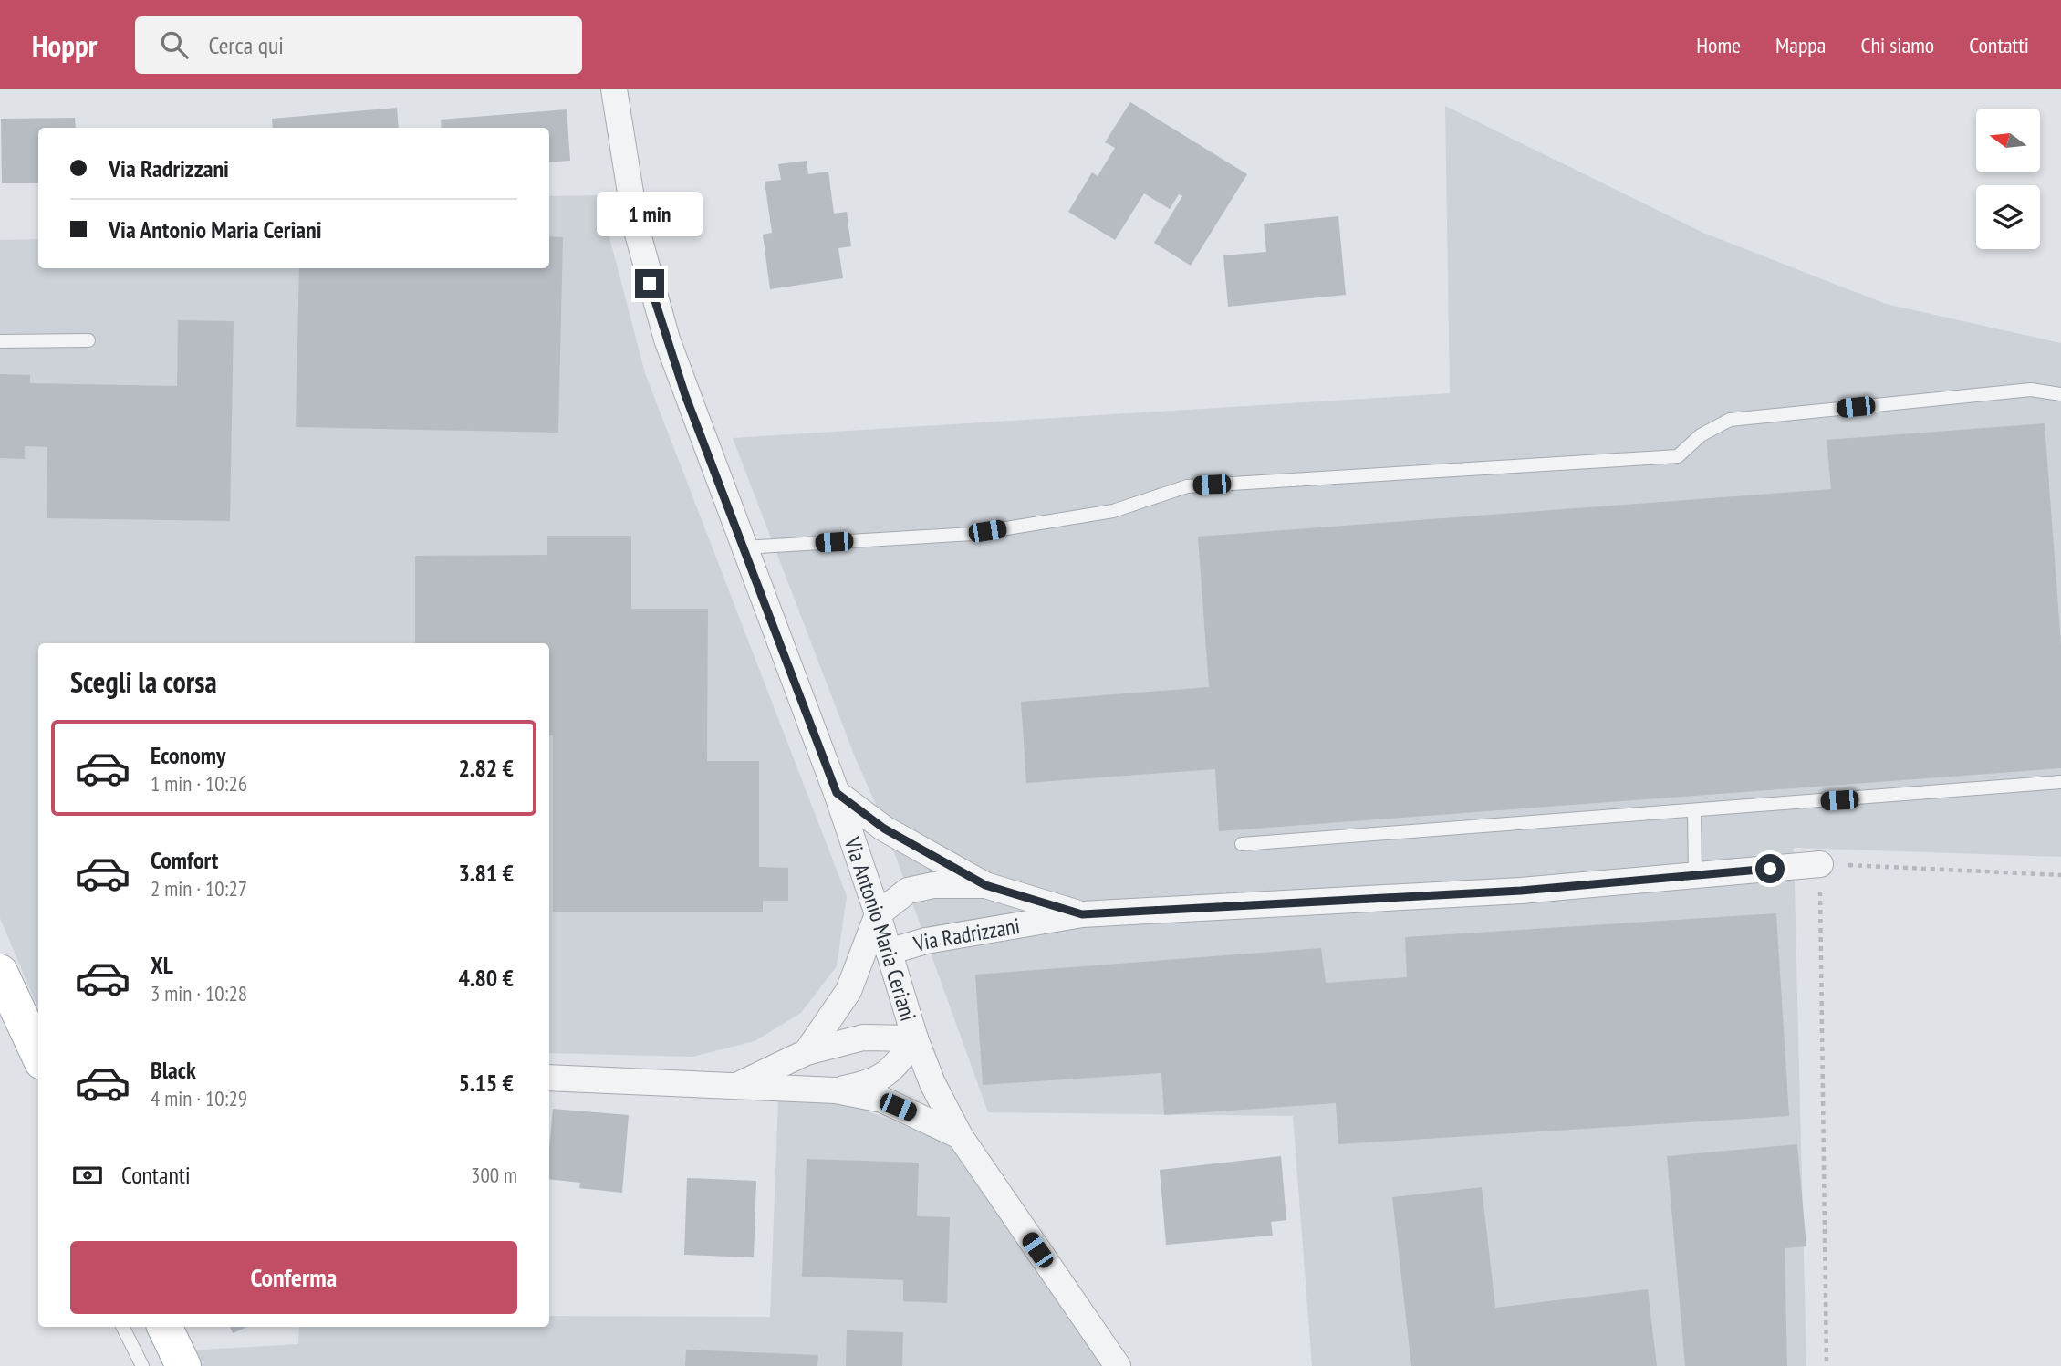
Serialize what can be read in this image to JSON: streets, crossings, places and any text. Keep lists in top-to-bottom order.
{
  "streets": {
    "street": ["Via Antonio Maria Ceriani", "Via Radrizzani"]
  },
  "crossings": [
    ["Via Antonio Maria Ceriani", "Via Radrizzani"]
  ],
  "north": "left",
  "page": {
    "header": "Hoppr",
    "search": "Cerca qui",
    "nav": [
      "Home",
      "Mappa",
      "Chi siamo",
      "Contatti"
    ],
    "banner": ["Via Radrizzani", "Via Antonio Maria Ceriani"],
    "bubble": "1 min",
    "heading": "Scegli la corsa",
    "list": [
      {
        "name": "Economy",
        "note": "1 min · 10:26",
        "value": "2.82 €"
      },
      {
        "name": "Comfort",
        "note": "2 min · 10:27",
        "value": "3.81 €"
      },
      {
        "name": "XL",
        "note": "3 min · 10:28",
        "value": "4.80 €"
      },
      {
        "name": "Black",
        "note": "4 min · 10:29",
        "value": "5.15 €"
      }
    ],
    "pay": ["Contanti", "300 m"],
    "buttons": "Conferma"
  }
}
